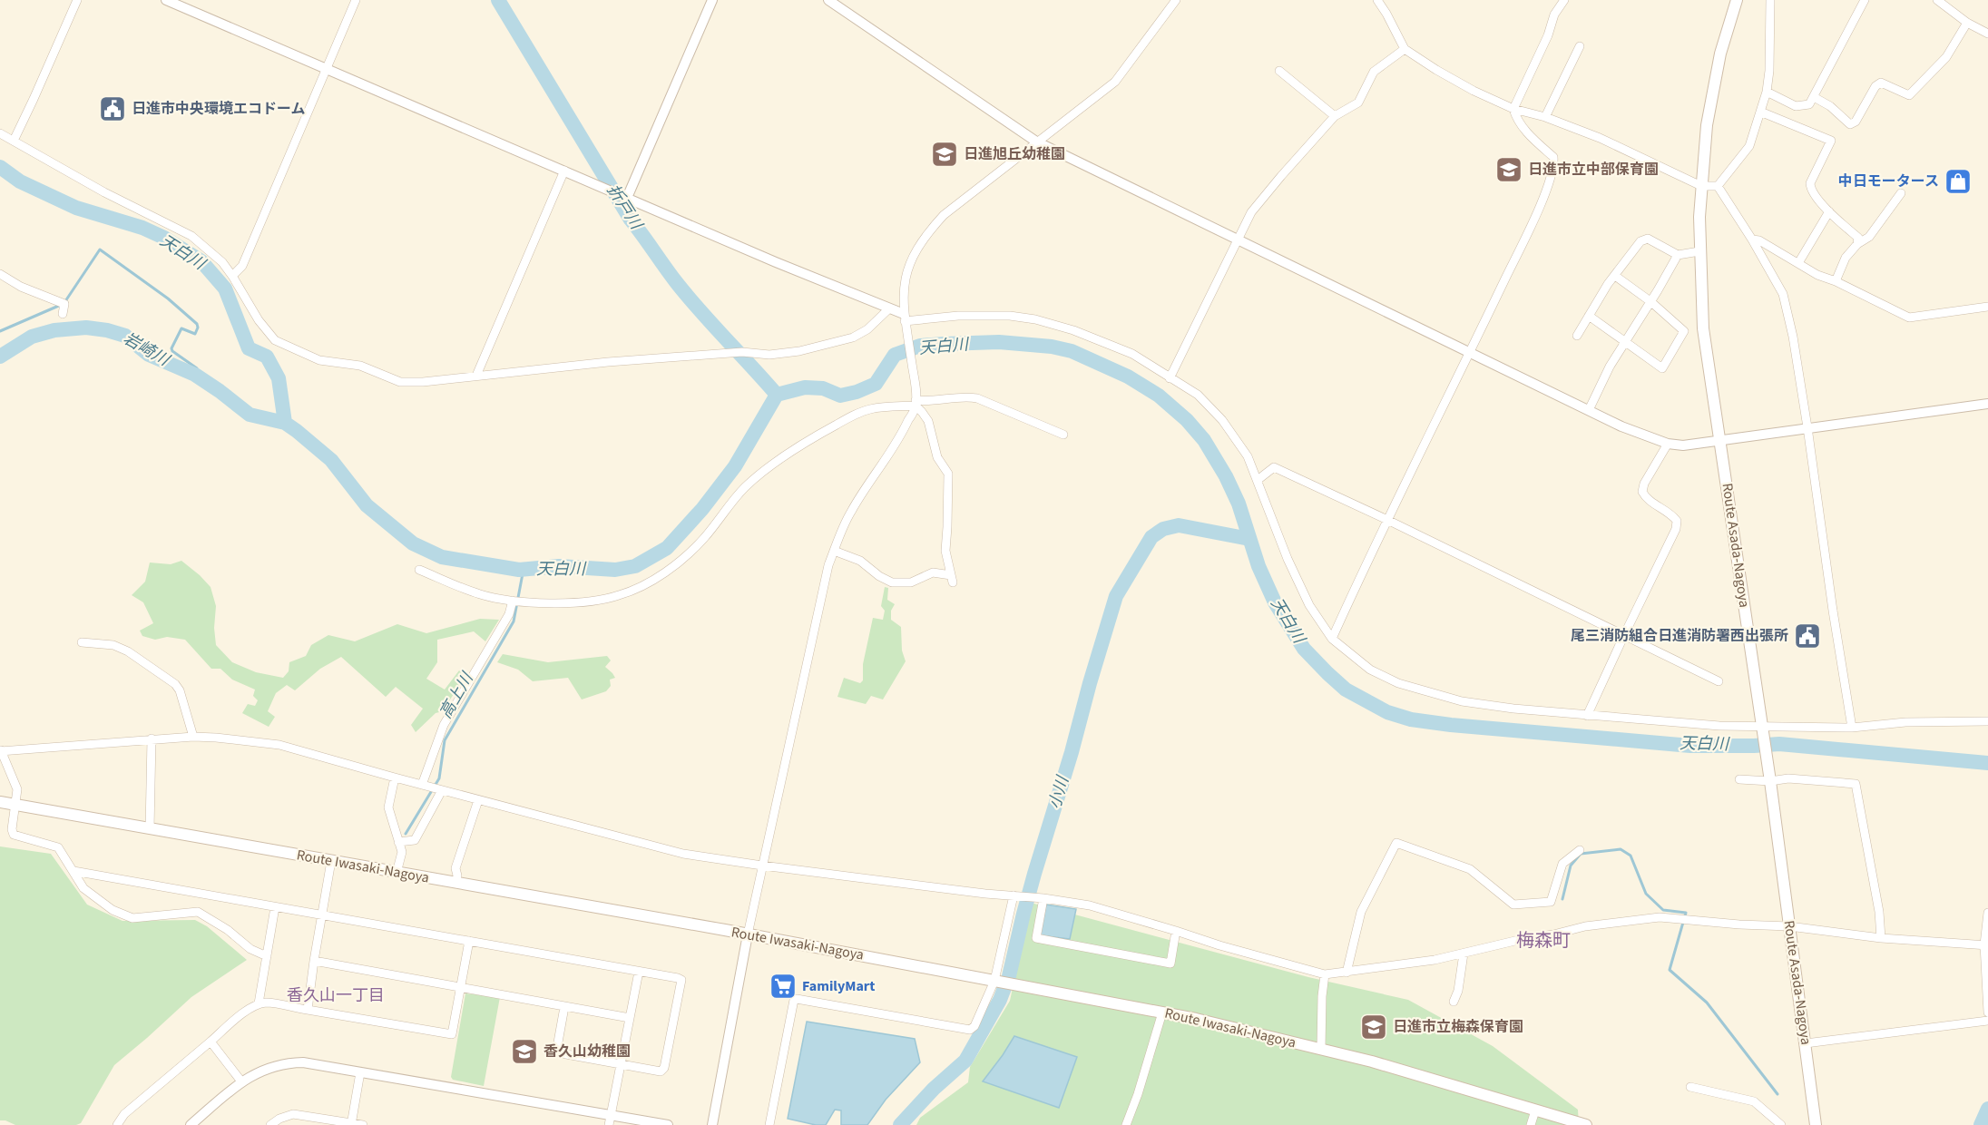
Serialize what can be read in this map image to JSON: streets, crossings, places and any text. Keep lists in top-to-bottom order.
{
  "streets": {
    "main road": ["Route Asada-Nagoya", "Route Iwasaki-Nagoya"]
  },
  "districts": ["梅森町", "香久山一丁目"],
  "water": [
    "折戸川",
    "天白川",
    "岩崎川",
    "高上川",
    "小川"
  ],
  "places": {
    "public building": ["日進市中央環境エコドーム", "尾三消防組合日進消防署西出張所"],
    "school or university": [
      "日進旭丘幼稚園",
      "日進市立中部保育園",
      "日進市立梅森保育園",
      "香久山幼稚園"
    ],
    "shop": ["中日モータース"],
    "supermarket": ["FamilyMart"]
  }
}
